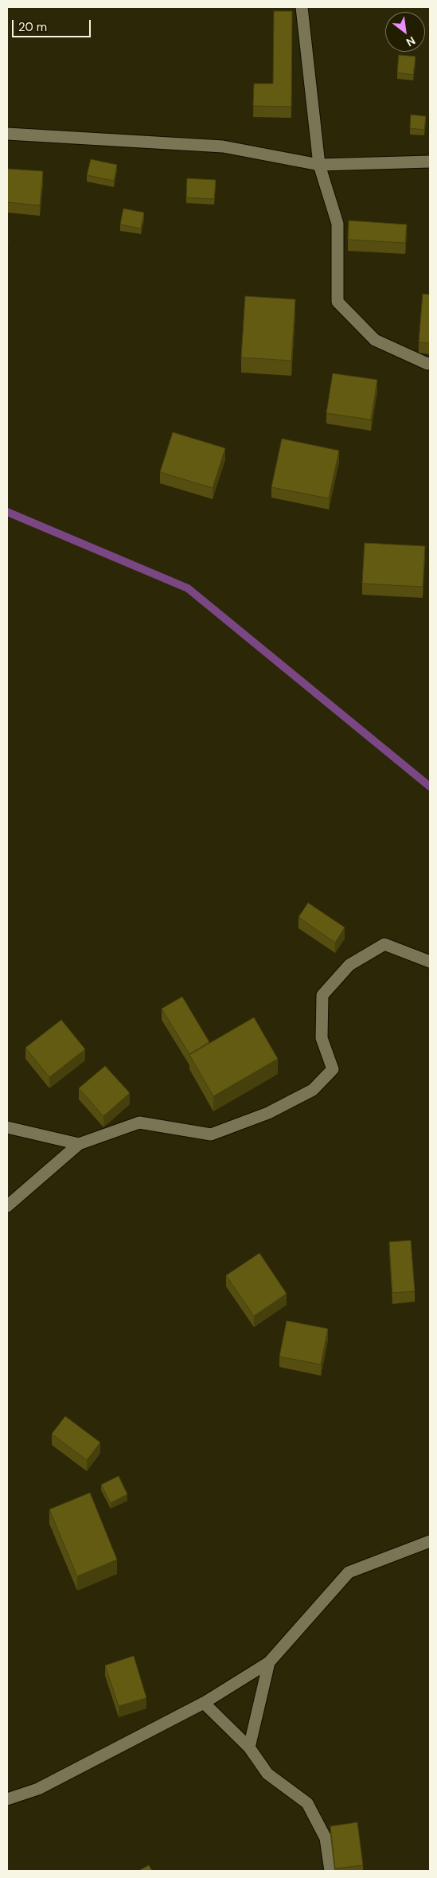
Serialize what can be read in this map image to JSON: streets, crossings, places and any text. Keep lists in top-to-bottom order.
{
  "scale_bar": "20 m",
  "north": "bottom right"
}
